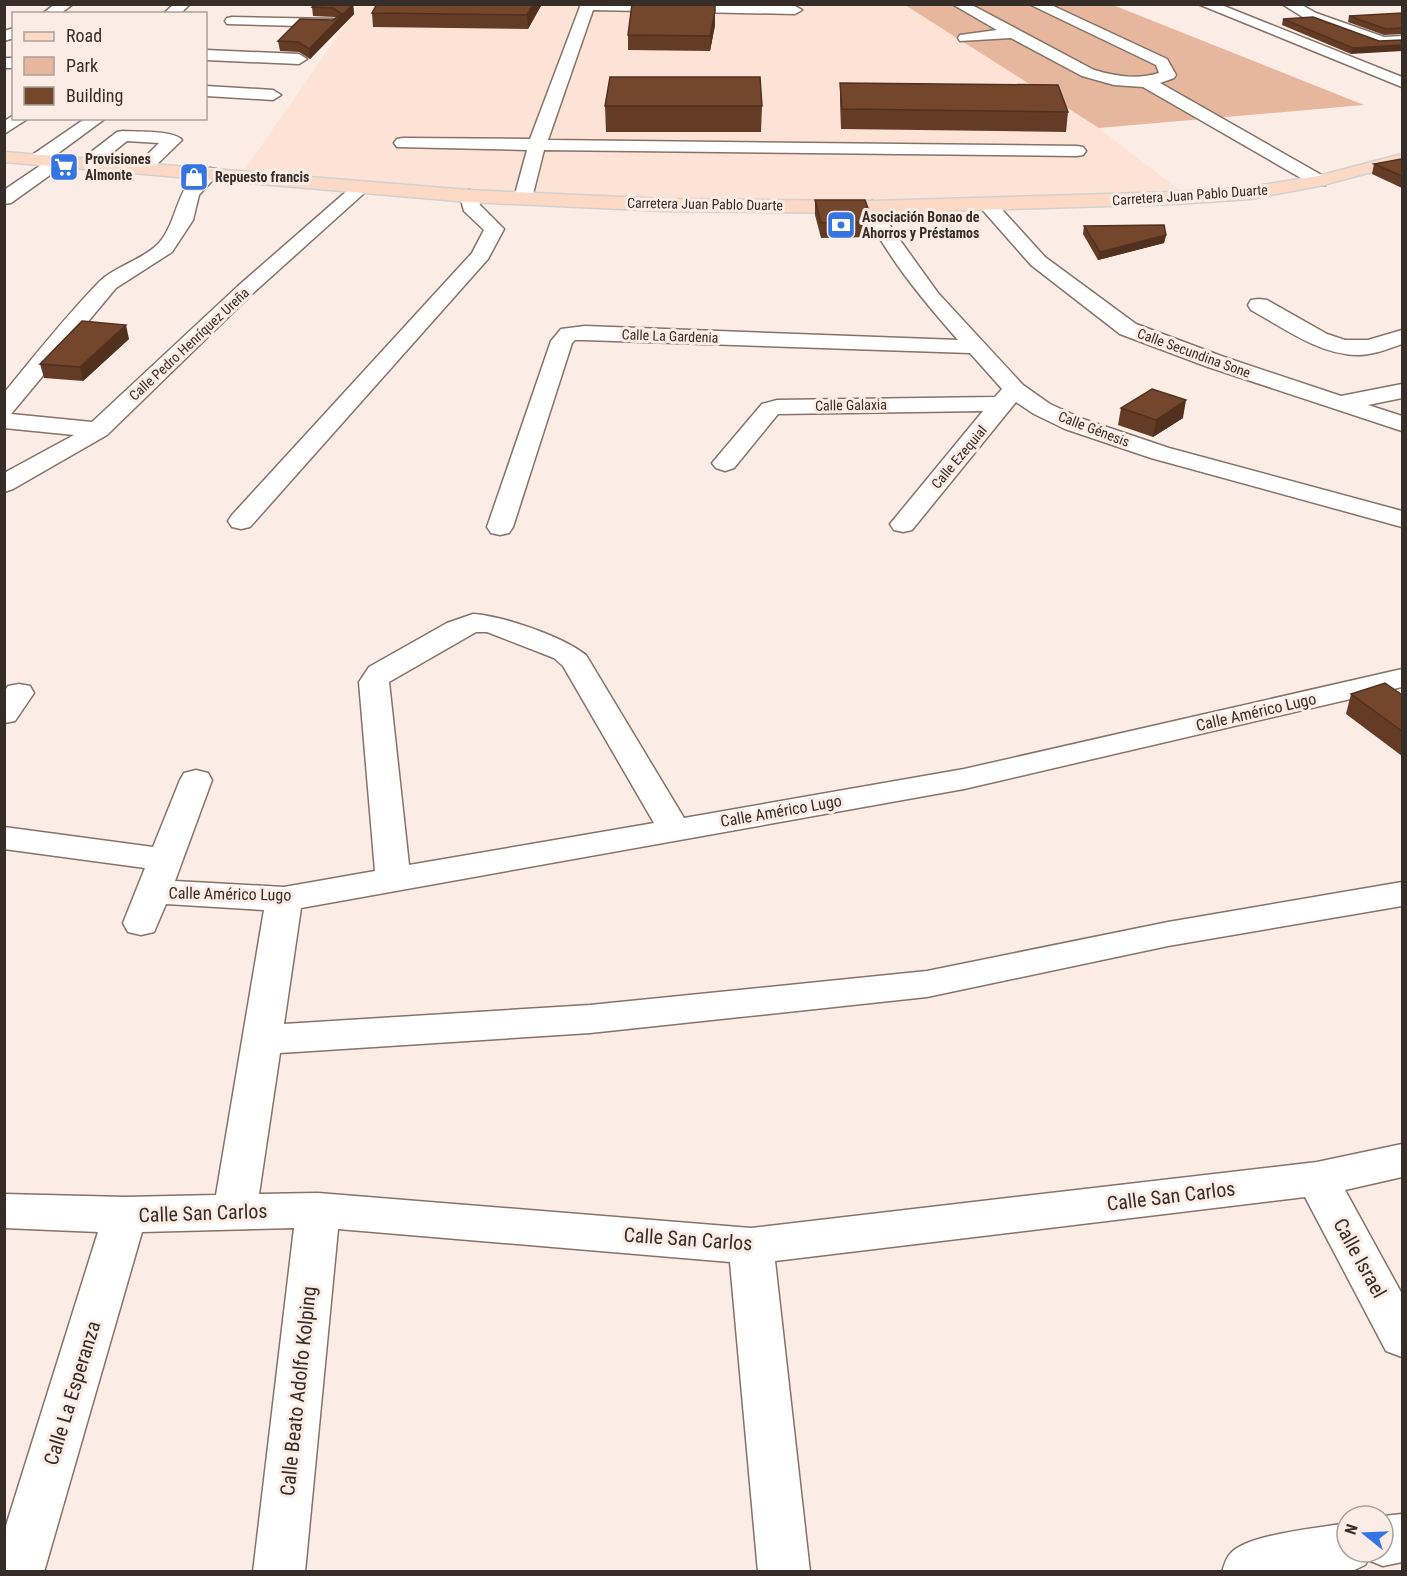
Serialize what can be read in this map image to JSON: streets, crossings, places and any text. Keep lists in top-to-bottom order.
{
  "streets": {
    "main road": ["Carretera Juan Pablo Duarte"],
    "street": [
      "Calle La Gardenia",
      "Calle Pedro Henríquez Ureña",
      "Calle Secundina Sone",
      "Calle Galaxia",
      "Calle Génesis",
      "Calle Ezequial",
      "Calle Américo Lugo",
      "Calle San Carlos",
      "Calle Israel",
      "Calle Beato Adolfo Kolping",
      "Calle La Esperanza"
    ]
  },
  "crossings": [
    ["Carretera Juan Pablo Duarte", "Calle Pedro Henríquez Ureña"],
    ["Carretera Juan Pablo Duarte", "Calle Secundina Sone"],
    ["Carretera Juan Pablo Duarte", "Calle Génesis"],
    ["Calle La Gardenia", "Calle Génesis"],
    ["Calle Galaxia", "Calle Génesis"],
    ["Calle Galaxia", "Calle Ezequial"],
    ["Calle Génesis", "Calle Ezequial"],
    ["Calle San Carlos", "Calle Israel"],
    ["Calle San Carlos", "Calle Beato Adolfo Kolping"],
    ["Calle San Carlos", "Calle La Esperanza"]
  ],
  "places": {
    "supermarket": ["Provisiones Almonte"],
    "shop": ["Repuesto francis"],
    "bank": ["Asociación Bonao de Ahorros y Préstamos"]
  },
  "legend": ["Road", "Park", "Building"],
  "north": "left"
}
